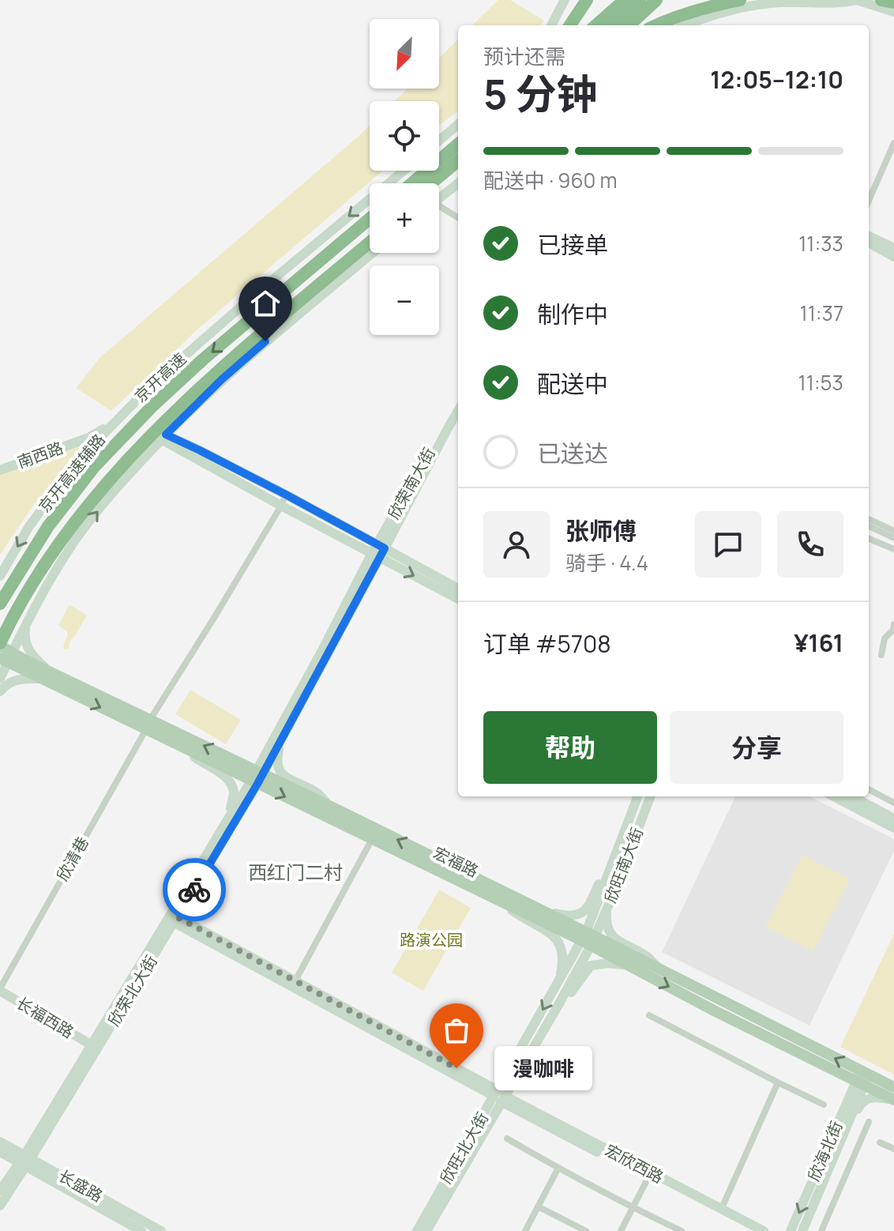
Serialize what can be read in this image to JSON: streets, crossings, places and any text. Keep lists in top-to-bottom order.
{
  "streets": {
    "highway": ["京开高速"],
    "main road": ["宏福路"],
    "street": [
      "南西路",
      "京开高速辅路",
      "欣荣南大街",
      "欣清巷",
      "欣旺南大街",
      "欣荣北大街",
      "长福西路",
      "欣旺北大街",
      "欣海北街",
      "宏欣西路",
      "长盛路"
    ]
  },
  "crossings": [
    ["南西路", "京开高速辅路"],
    ["欣荣南大街", "宏福路"],
    ["欣荣南大街", "欣荣北大街"],
    ["欣清巷", "宏福路"],
    ["欣清巷", "长福西路"],
    ["宏福路", "欣旺南大街"],
    ["宏福路", "欣荣北大街"],
    ["宏福路", "欣旺北大街"],
    ["宏福路", "欣海北街"],
    ["欣旺南大街", "欣旺北大街"],
    ["欣荣北大街", "长福西路"],
    ["欣荣北大街", "长盛路"],
    ["欣旺北大街", "宏欣西路"]
  ],
  "districts": ["西红门二村"],
  "parks": ["路演公园"],
  "places": ["漫咖啡"],
  "north": "bottom left",
  "page": {
    "map_buttons": ["+", "−"],
    "heading": ["5 分钟", "预计还需", "12:05–12:10"],
    "panel": [
      "张师傅",
      "骑手 · 4.4",
      "订单 #5708",
      "¥161"
    ],
    "bar": "配送中 · 960 m",
    "list": [
      ["已接单", "11:33"],
      ["制作中", "11:37"],
      ["配送中", "11:53"],
      "已送达"
    ],
    "buttons": ["帮助", "分享"],
    "bubble": "漫咖啡"
  }
}
